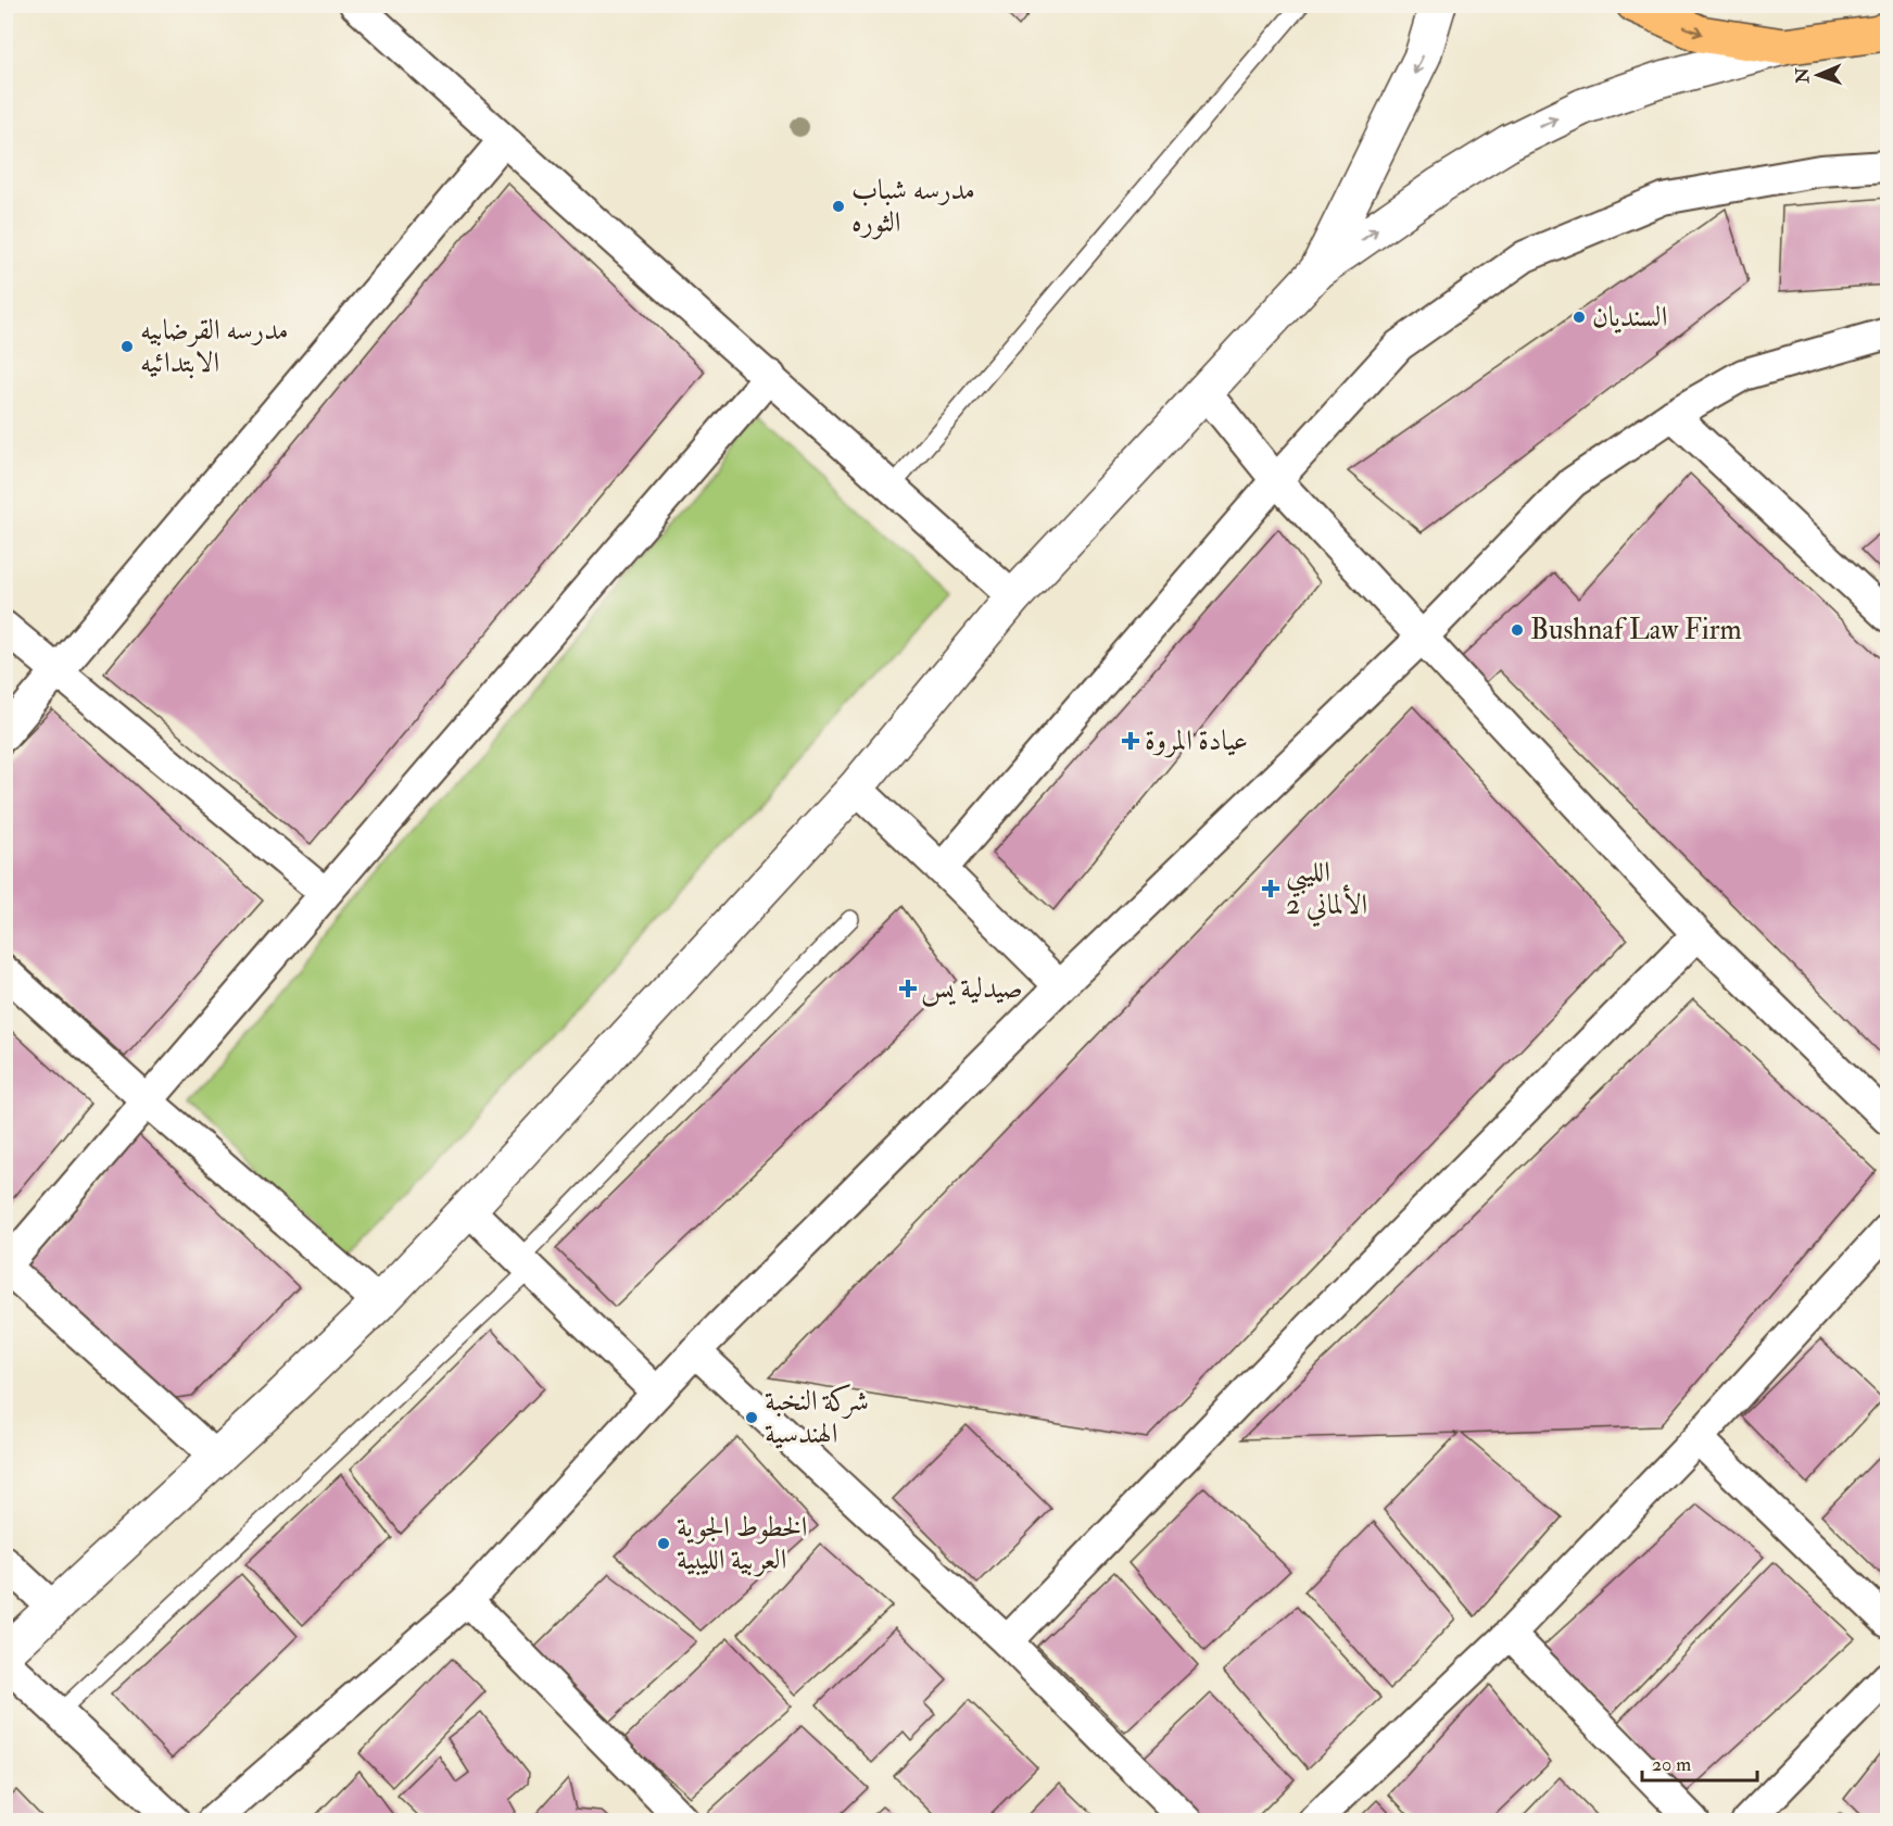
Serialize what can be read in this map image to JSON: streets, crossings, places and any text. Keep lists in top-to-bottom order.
{
  "places": {
    "other": [
      "مدرسه شباب الثوره",
      "السنديان",
      "مدرسه القرضابيه الابتدائيه",
      "Bushnaf Law Firm",
      "شركة النخبة الهندسية",
      "الخطوط الجوية العربية الليبية"
    ],
    "health": ["عيادة المروة", "الليبي الألماني 2", "صيدلية يس"]
  },
  "scale_bar": "20 m",
  "north": "left"
}
